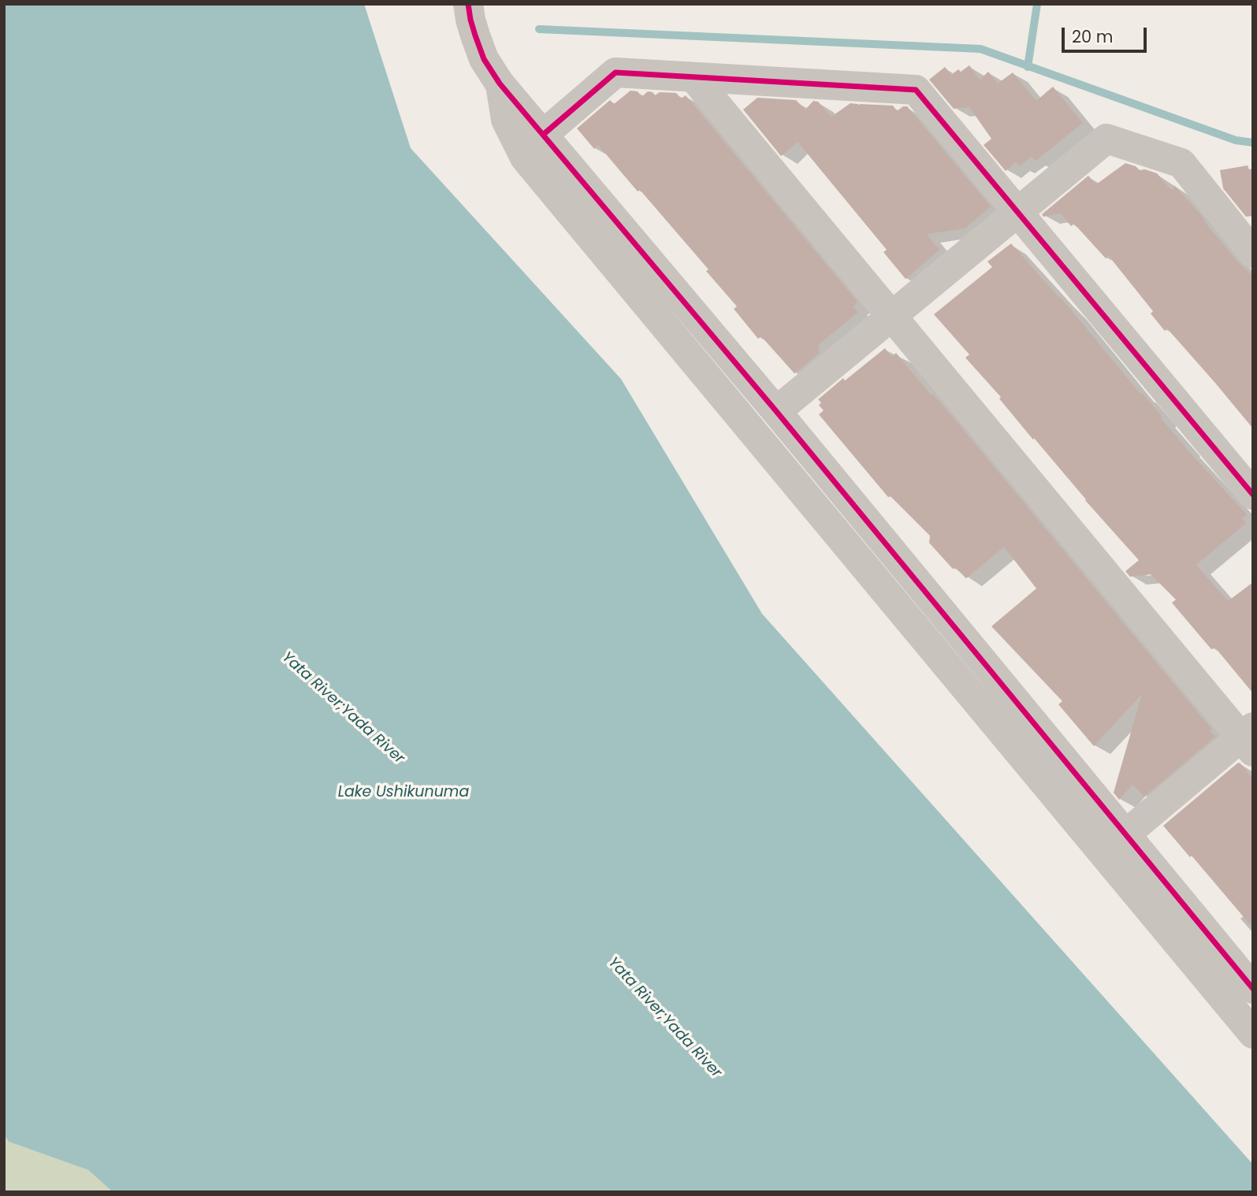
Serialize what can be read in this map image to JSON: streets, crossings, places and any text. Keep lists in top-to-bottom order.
{
  "water": ["Yata River;Yada River", "Lake Ushikunuma"],
  "scale_bar": "20 m"
}
